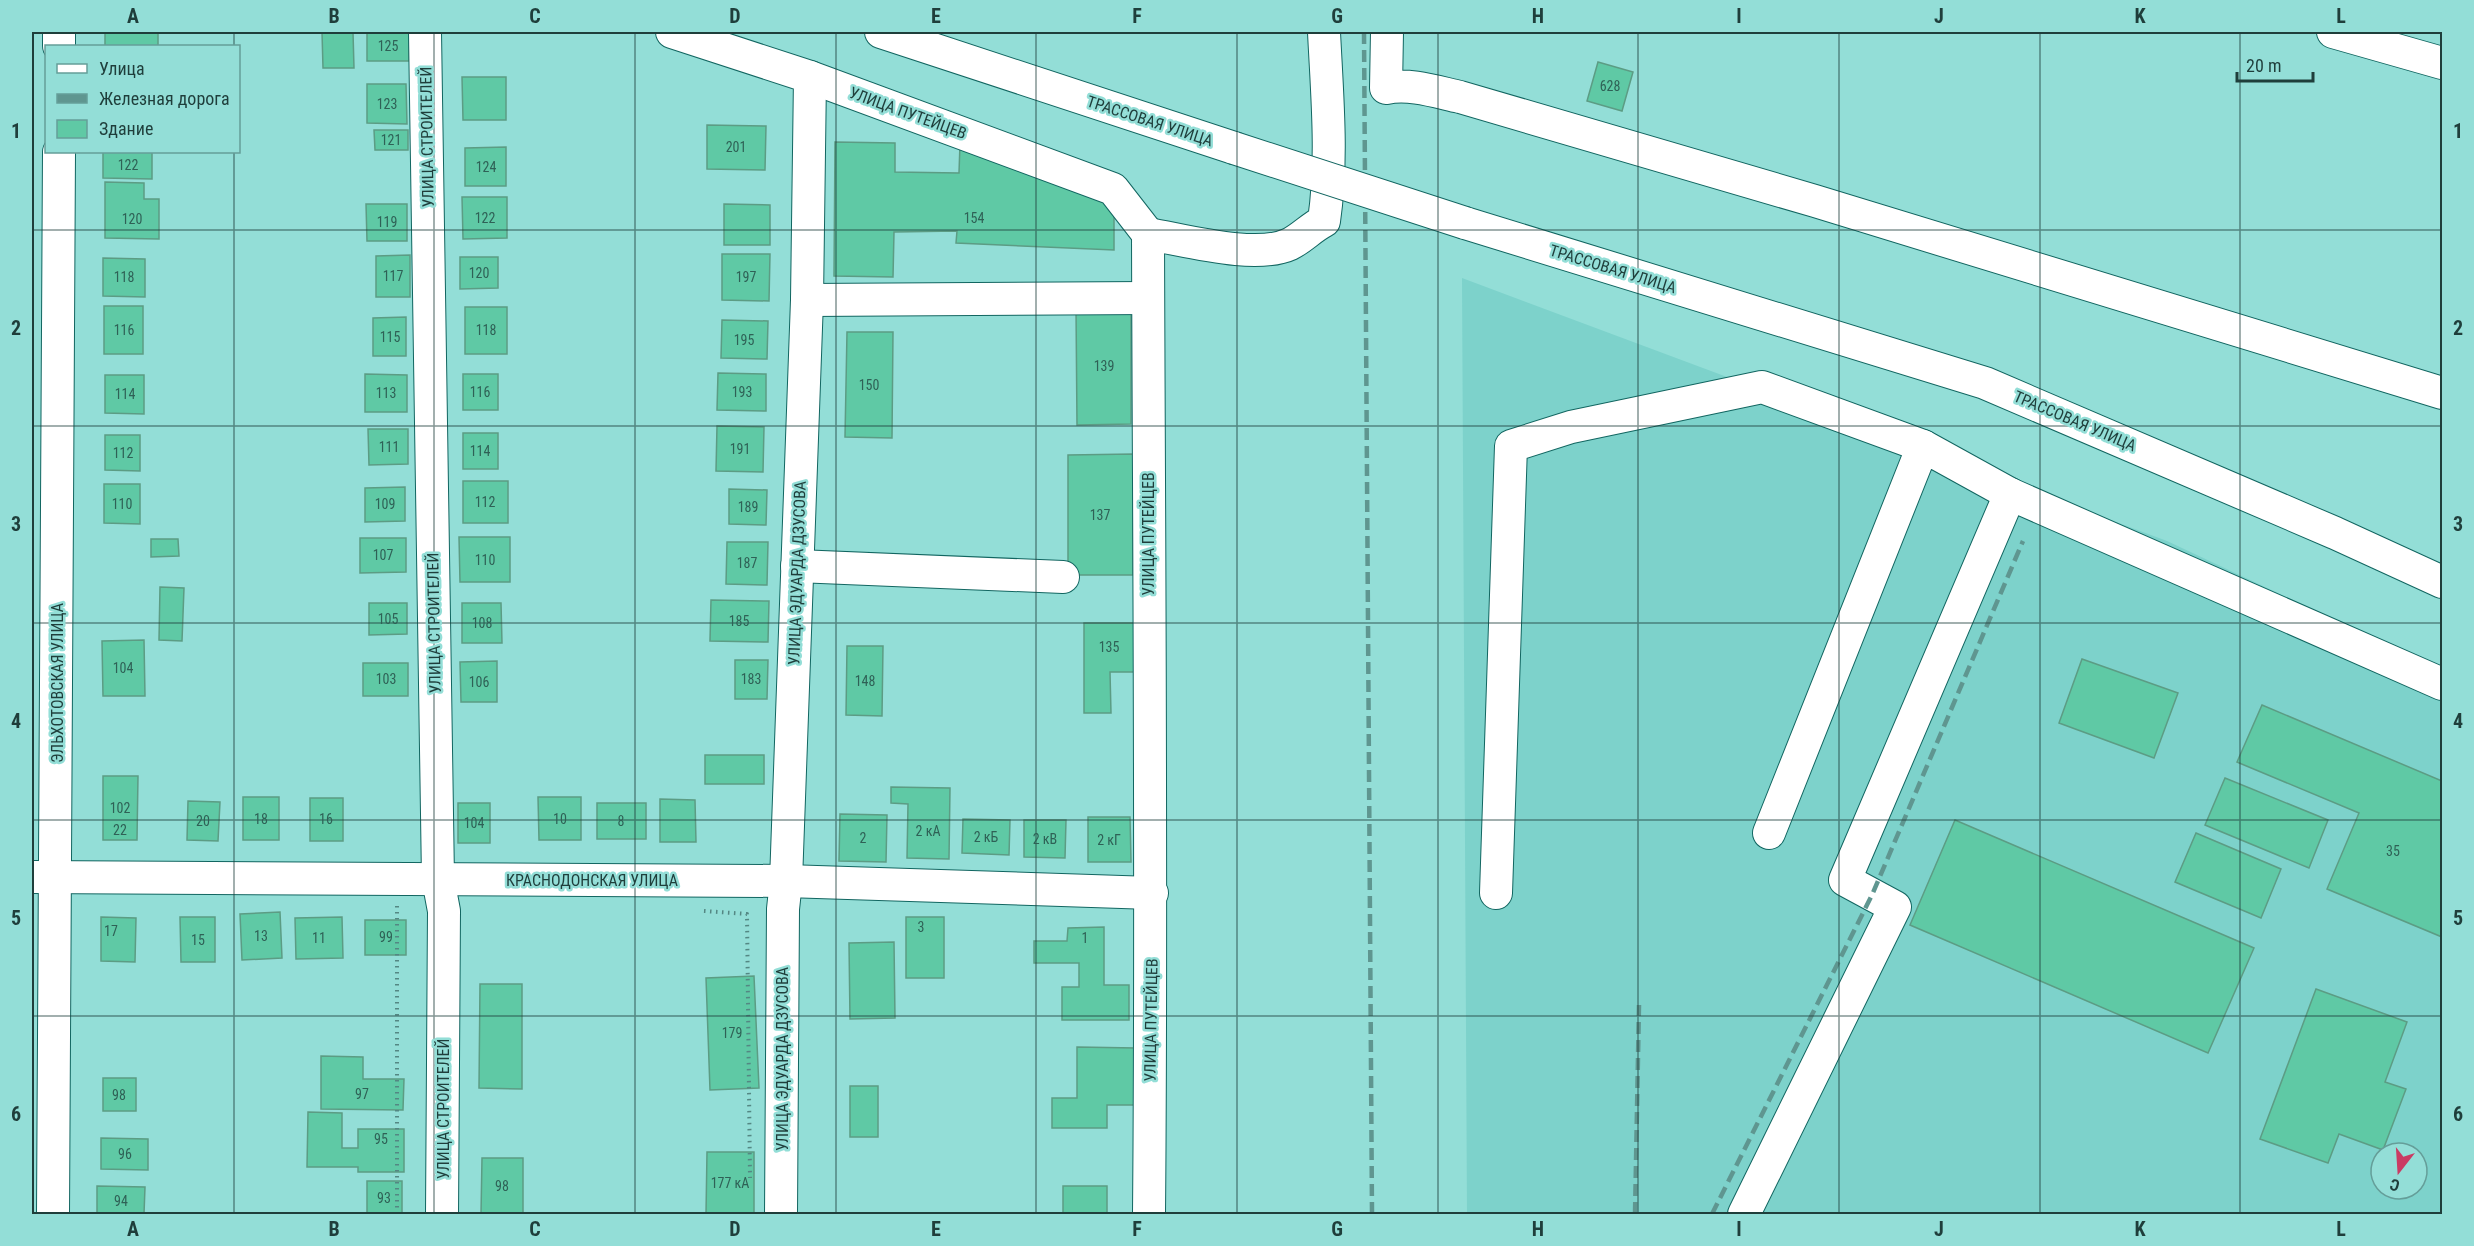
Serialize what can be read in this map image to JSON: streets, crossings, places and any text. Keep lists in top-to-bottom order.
{
  "streets": {
    "street": [
      "УЛИЦА ПУТЕЙЦЕВ",
      "ТРАССОВАЯ УЛИЦА",
      "УЛИЦА СТРОИТЕЛЕЙ",
      "УЛИЦА ЭДУАРДА ДЗУСОВА",
      "ЭЛЬХОТОВСКАЯ УЛИЦА",
      "КРАСНОДОНСКАЯ УЛИЦА"
    ]
  },
  "crossings": [
    ["УЛИЦА ПУТЕЙЦЕВ", "УЛИЦА ЭДУАРДА ДЗУСОВА"],
    ["УЛИЦА ПУТЕЙЦЕВ", "КРАСНОДОНСКАЯ УЛИЦА"],
    ["УЛИЦА СТРОИТЕЛЕЙ", "КРАСНОДОНСКАЯ УЛИЦА"],
    ["УЛИЦА ЭДУАРДА ДЗУСОВА", "КРАСНОДОНСКАЯ УЛИЦА"],
    ["ЭЛЬХОТОВСКАЯ УЛИЦА", "КРАСНОДОНСКАЯ УЛИЦА"]
  ],
  "house_numbers": [
    "125",
    "628",
    "123",
    "121",
    "201",
    "122",
    "124",
    "122",
    "154",
    "120",
    "119",
    "120",
    "117",
    "118",
    "197",
    "116",
    "118",
    "115",
    "195",
    "139",
    "150",
    "116",
    "193",
    "113",
    "114",
    "111",
    "191",
    "114",
    "112",
    "112",
    "110",
    "109",
    "189",
    "137",
    "107",
    "110",
    "187",
    "105",
    "185",
    "108",
    "135",
    "104",
    "103",
    "183",
    "148",
    "106",
    "102",
    "18",
    "16",
    "10",
    "20",
    "8",
    "104",
    "22",
    "2 кА",
    "2 кБ",
    "2",
    "2 кВ",
    "2 кГ",
    "35",
    "3",
    "17",
    "13",
    "99",
    "11",
    "1",
    "15",
    "179",
    "97",
    "98",
    "95",
    "96",
    "177 кА",
    "98",
    "93",
    "94"
  ],
  "legend": ["Улица", "Железная дорога", "Здание"],
  "scale_bar": "20 m",
  "north": "bottom",
  "grid": {
    "columns": [
      "A",
      "B",
      "C",
      "D",
      "E",
      "F",
      "G",
      "H",
      "I",
      "J",
      "K",
      "L"
    ],
    "rows": [
      "1",
      "2",
      "3",
      "4",
      "5",
      "6"
    ]
  }
}
